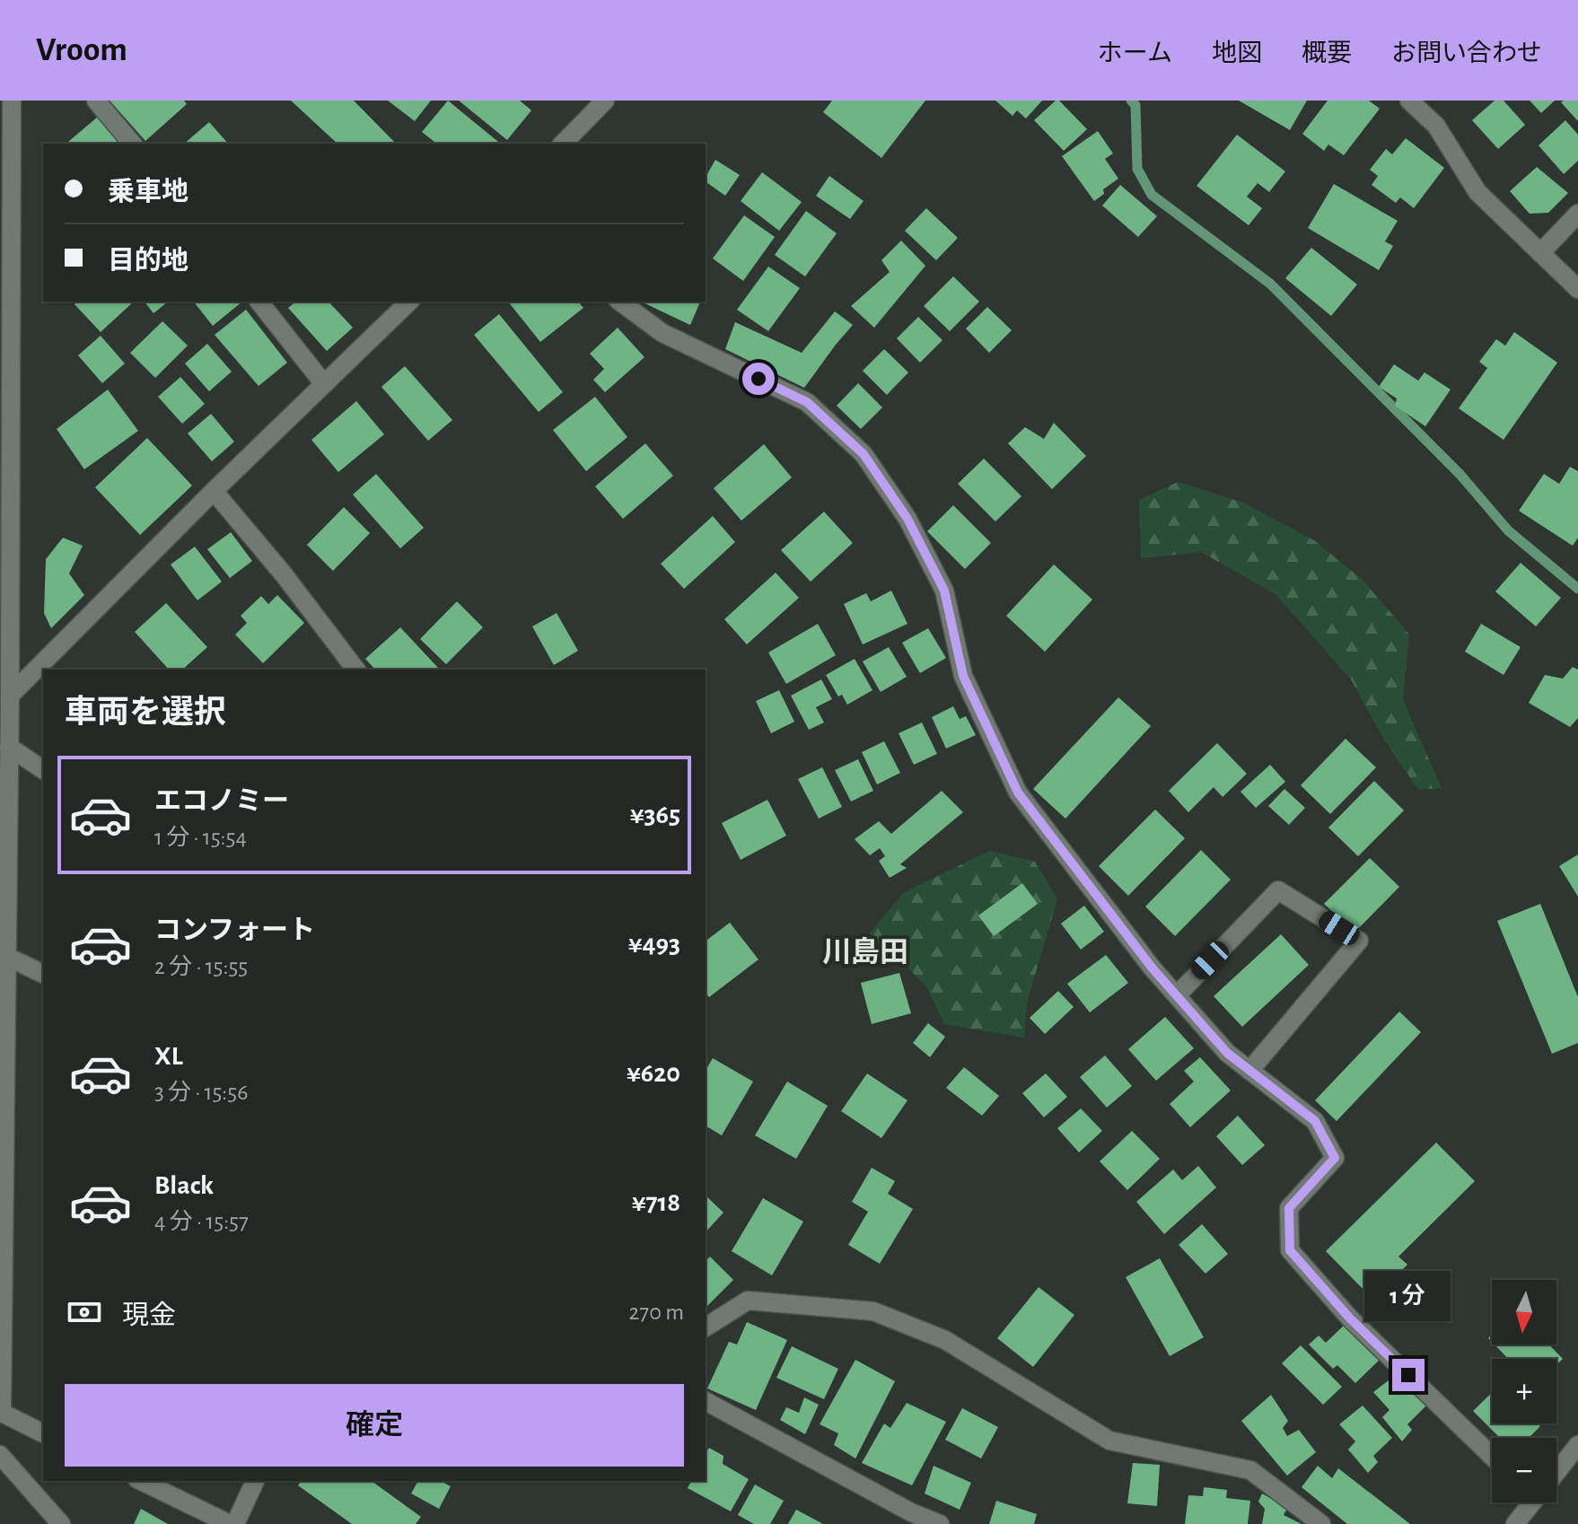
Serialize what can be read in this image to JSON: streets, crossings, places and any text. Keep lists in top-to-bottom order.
{
  "districts": ["川島田"],
  "north": "bottom",
  "page": {
    "header": "Vroom",
    "nav": [
      "ホーム",
      "地図",
      "概要",
      "お問い合わせ"
    ],
    "banner": ["乗車地", "目的地"],
    "heading": "車両を選択",
    "list": [
      {
        "name": "エコノミー",
        "note": "1 分 · 15:54",
        "value": "¥365"
      },
      {
        "name": "コンフォート",
        "note": "2 分 · 15:55",
        "value": "¥493"
      },
      {
        "name": "XL",
        "note": "3 分 · 15:56",
        "value": "¥620"
      },
      {
        "name": "Black",
        "note": "4 分 · 15:57",
        "value": "¥718"
      }
    ],
    "bubble": "1 分",
    "pay": ["現金", "270 m"],
    "map_buttons": ["+", "−"],
    "buttons": "確定"
  }
}
